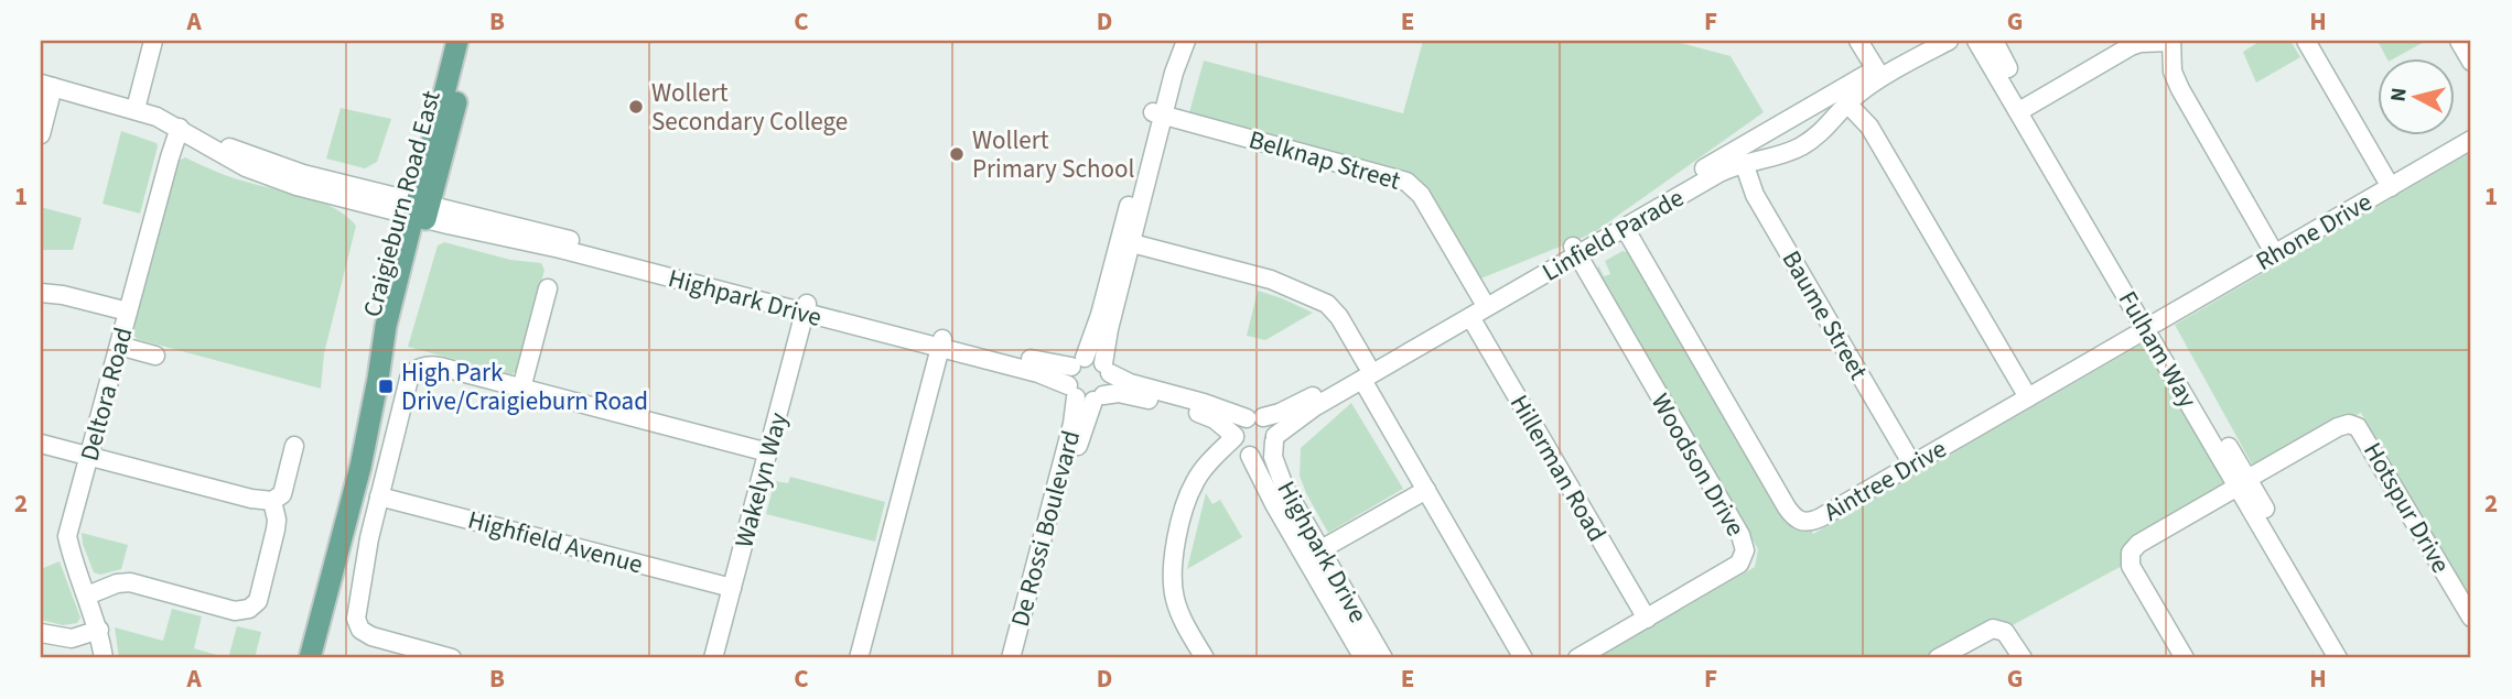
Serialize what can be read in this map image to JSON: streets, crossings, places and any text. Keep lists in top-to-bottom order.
{
  "streets": {
    "main road": ["Craigieburn Road East"],
    "street": [
      "Belknap Street",
      "Rhone Drive",
      "Linfield Parade",
      "Highpark Drive",
      "Baume Street",
      "Fulham Way",
      "Deltora Road",
      "Woodson Drive",
      "Hillerman Road",
      "Wakelyn Way",
      "Aintree Drive",
      "Hotspur Drive",
      "De Rossi Boulevard",
      "Highfield Avenue"
    ]
  },
  "crossings": [
    ["Belknap Street", "Linfield Parade"],
    ["Craigieburn Road East", "Highpark Drive"],
    ["Rhone Drive", "Fulham Way"],
    ["Rhone Drive", "Aintree Drive"],
    ["Linfield Parade", "Highpark Drive"],
    ["Linfield Parade", "Baume Street"],
    ["Linfield Parade", "Woodson Drive"],
    ["Linfield Parade", "Hillerman Road"],
    ["Linfield Parade", "Aintree Drive"],
    ["Highpark Drive", "Deltora Road"],
    ["Highpark Drive", "Wakelyn Way"],
    ["Highpark Drive", "De Rossi Boulevard"],
    ["Baume Street", "Aintree Drive"],
    ["Fulham Way", "Aintree Drive"],
    ["Fulham Way", "Hotspur Drive"],
    ["Woodson Drive", "Hillerman Road"],
    ["Wakelyn Way", "Highfield Avenue"]
  ],
  "places": {
    "other": ["Wollert Secondary College", "Wollert Primary School"],
    "transit": ["High Park Drive/Craigieburn Road"]
  },
  "north": "left",
  "grid": {
    "columns": [
      "A",
      "B",
      "C",
      "D",
      "E",
      "F",
      "G",
      "H"
    ],
    "rows": ["1", "2"]
  }
}
